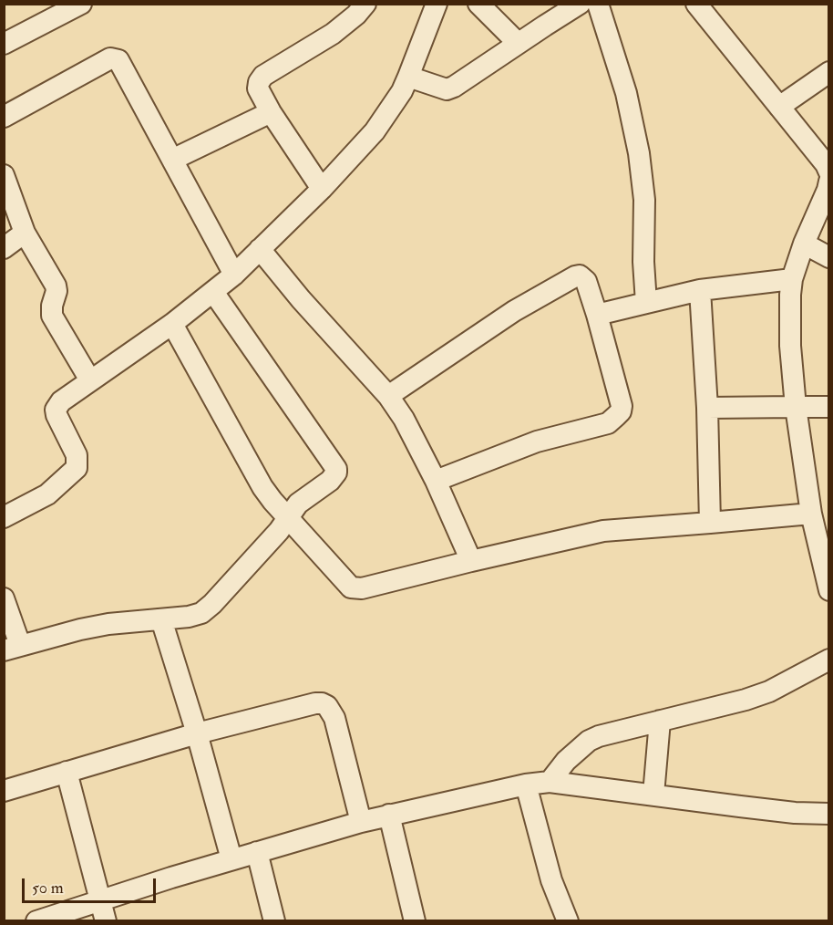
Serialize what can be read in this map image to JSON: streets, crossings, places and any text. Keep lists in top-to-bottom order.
{
  "scale_bar": "50 m"
}
